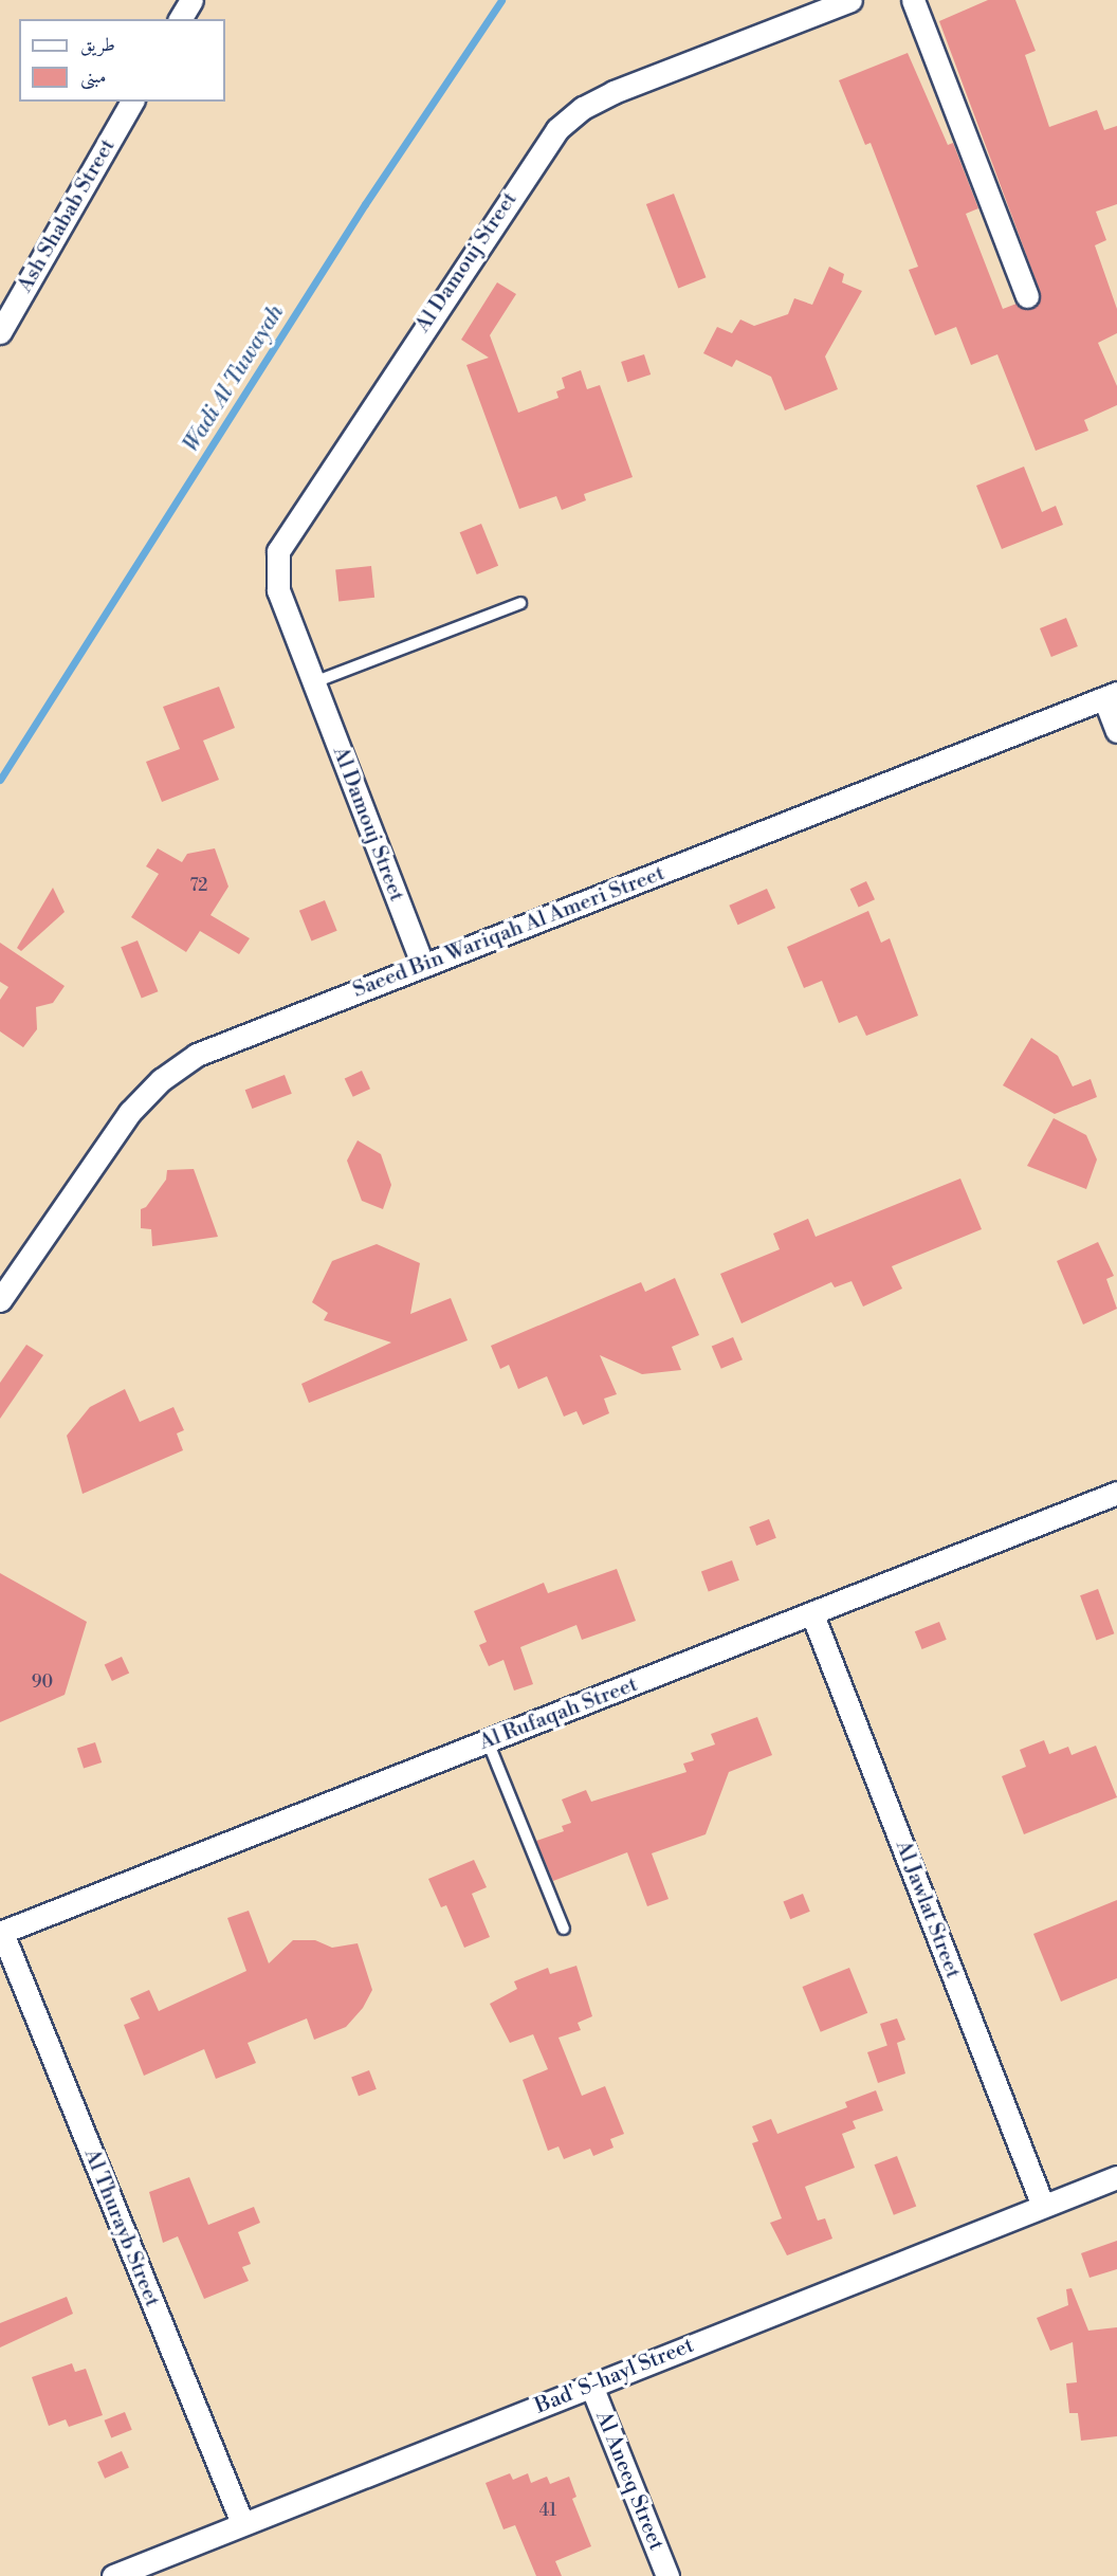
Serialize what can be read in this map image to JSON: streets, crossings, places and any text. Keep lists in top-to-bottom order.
{
  "streets": {
    "street": [
      "Ash Shabab Street",
      "Al Damouj Street",
      "Saeed Bin Wariqah Al Ameri Street",
      "Al Rufaqah Street",
      "Al Jawlat Street",
      "Al Thurayb Street",
      "Bad' S-hayl Street",
      "Al Aneeq Street"
    ]
  },
  "crossings": [
    ["Al Damouj Street", "Saeed Bin Wariqah Al Ameri Street"],
    ["Al Rufaqah Street", "Al Jawlat Street"],
    ["Al Rufaqah Street", "Al Thurayb Street"],
    ["Al Jawlat Street", "Bad' S-hayl Street"],
    ["Al Thurayb Street", "Bad' S-hayl Street"],
    ["Bad' S-hayl Street", "Al Aneeq Street"]
  ],
  "water": ["Wadi Al Tuwayah"],
  "house_numbers": ["72", "90", "41"],
  "legend": ["طريق", "مبنى"]
}
